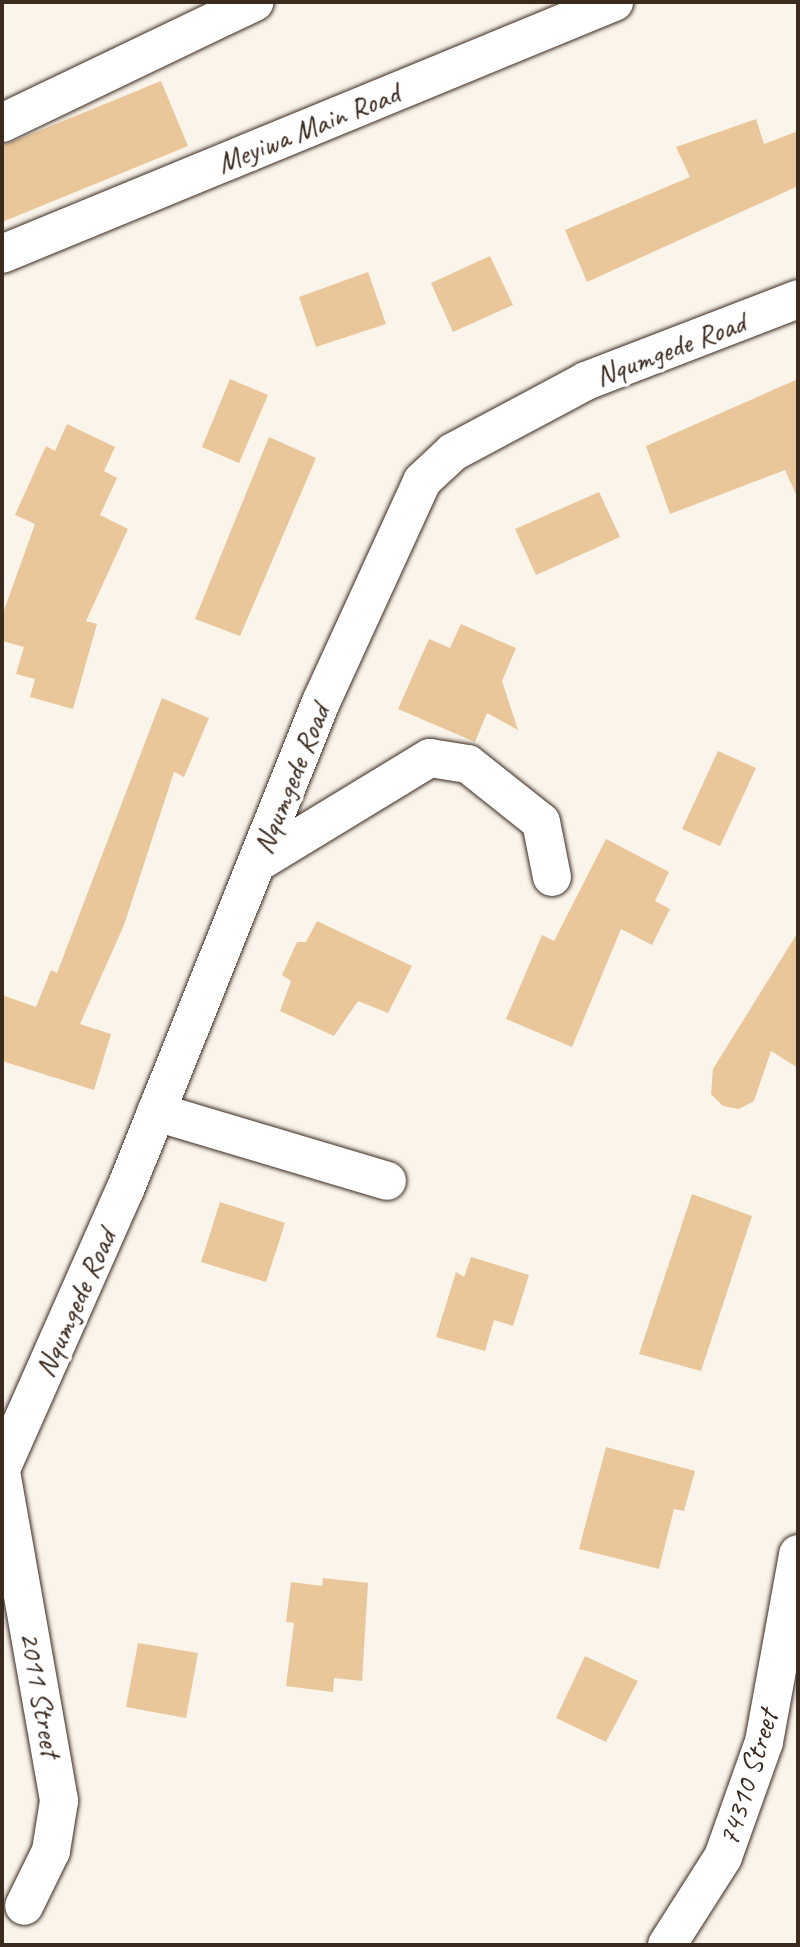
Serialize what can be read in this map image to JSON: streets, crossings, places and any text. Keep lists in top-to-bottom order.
{
  "streets": {
    "street": [
      "Meyiwa Main Road",
      "Nqumgede Road",
      "2011 Street",
      "74310 Street"
    ]
  }
}
